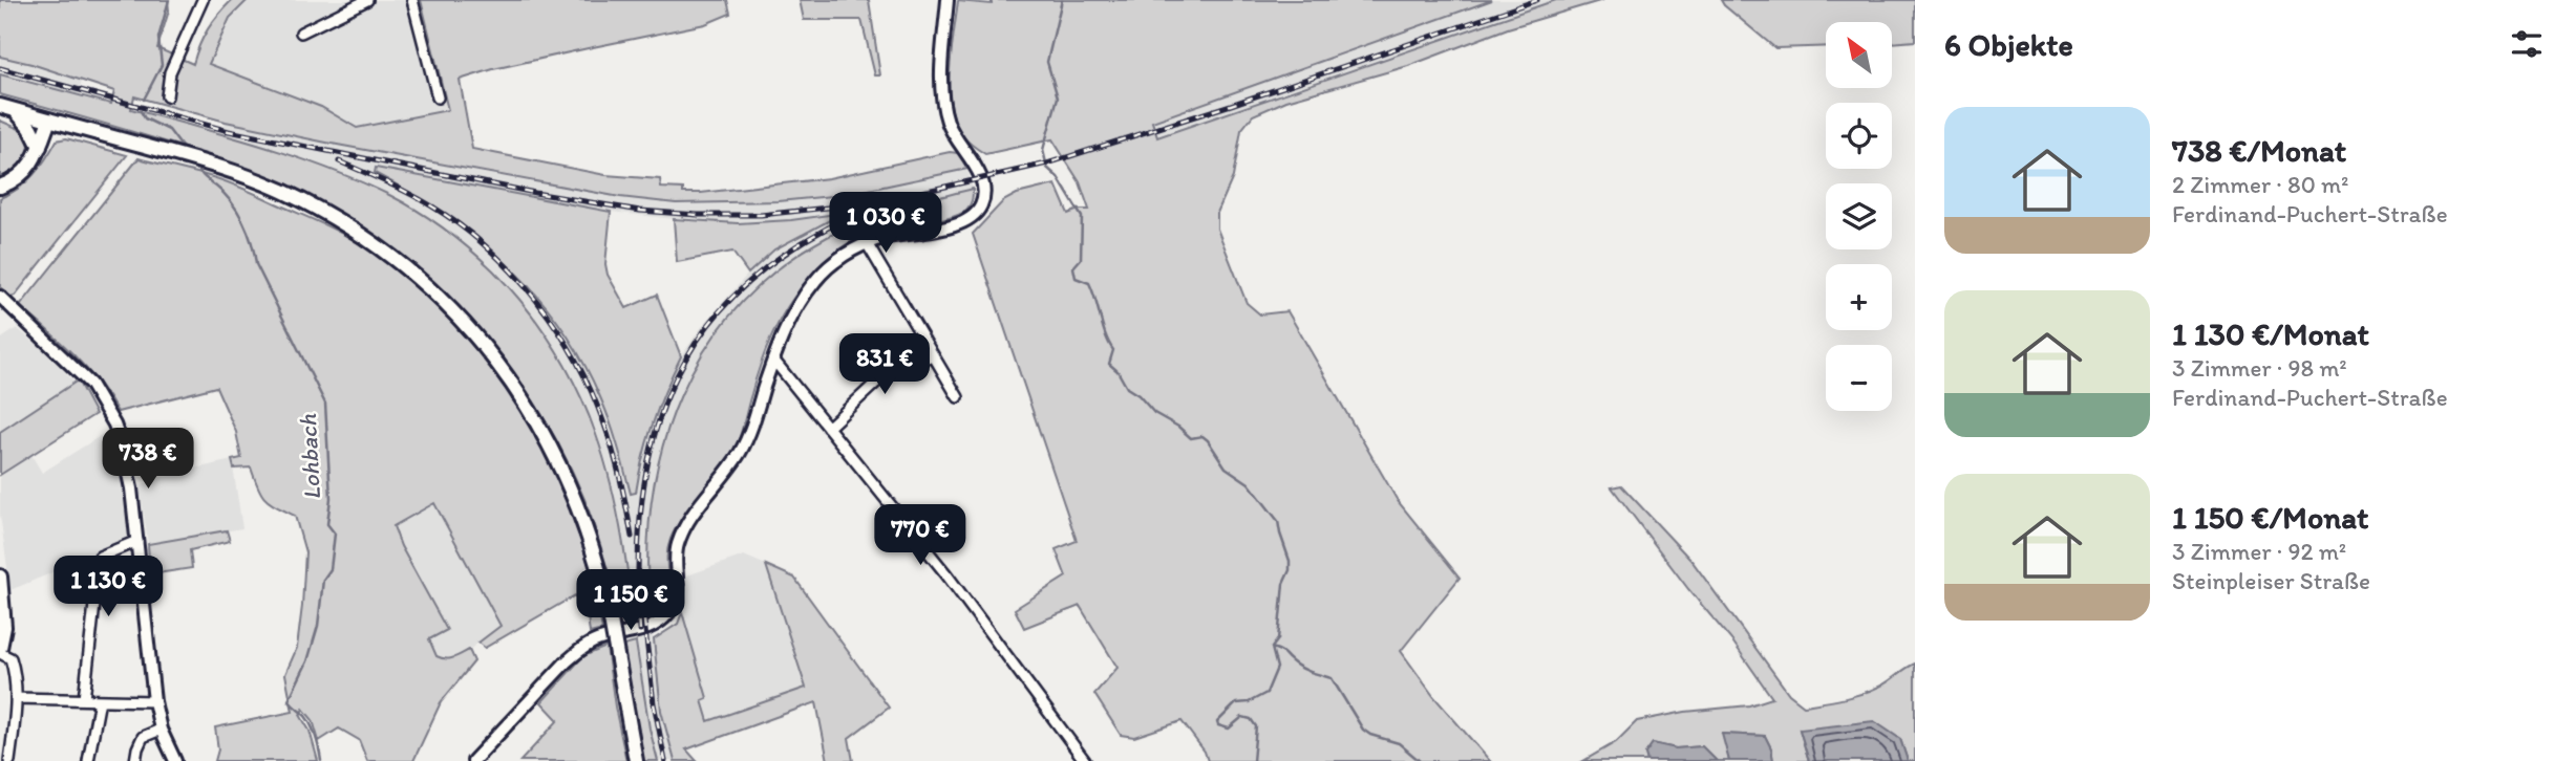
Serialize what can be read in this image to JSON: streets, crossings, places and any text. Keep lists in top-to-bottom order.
{
  "water": ["Lohbach"],
  "north": "top left",
  "page": {
    "heading": "6 Objekte",
    "map_buttons": ["+", "−"],
    "list": [
      {
        "name": "738 €/Monat",
        "note": "2 Zimmer · 80 m² · Ferdinand-Puchert-Straße"
      },
      {
        "name": "1 130 €/Monat",
        "note": "3 Zimmer · 98 m² · Ferdinand-Puchert-Straße"
      },
      {
        "name": "1 150 €/Monat",
        "note": "3 Zimmer · 92 m² · Steinpleiser Straße"
      }
    ],
    "price": [
      "1 030 €",
      "831 €",
      "738 €",
      "770 €",
      "1 130 €",
      "1 150 €"
    ]
  }
}
